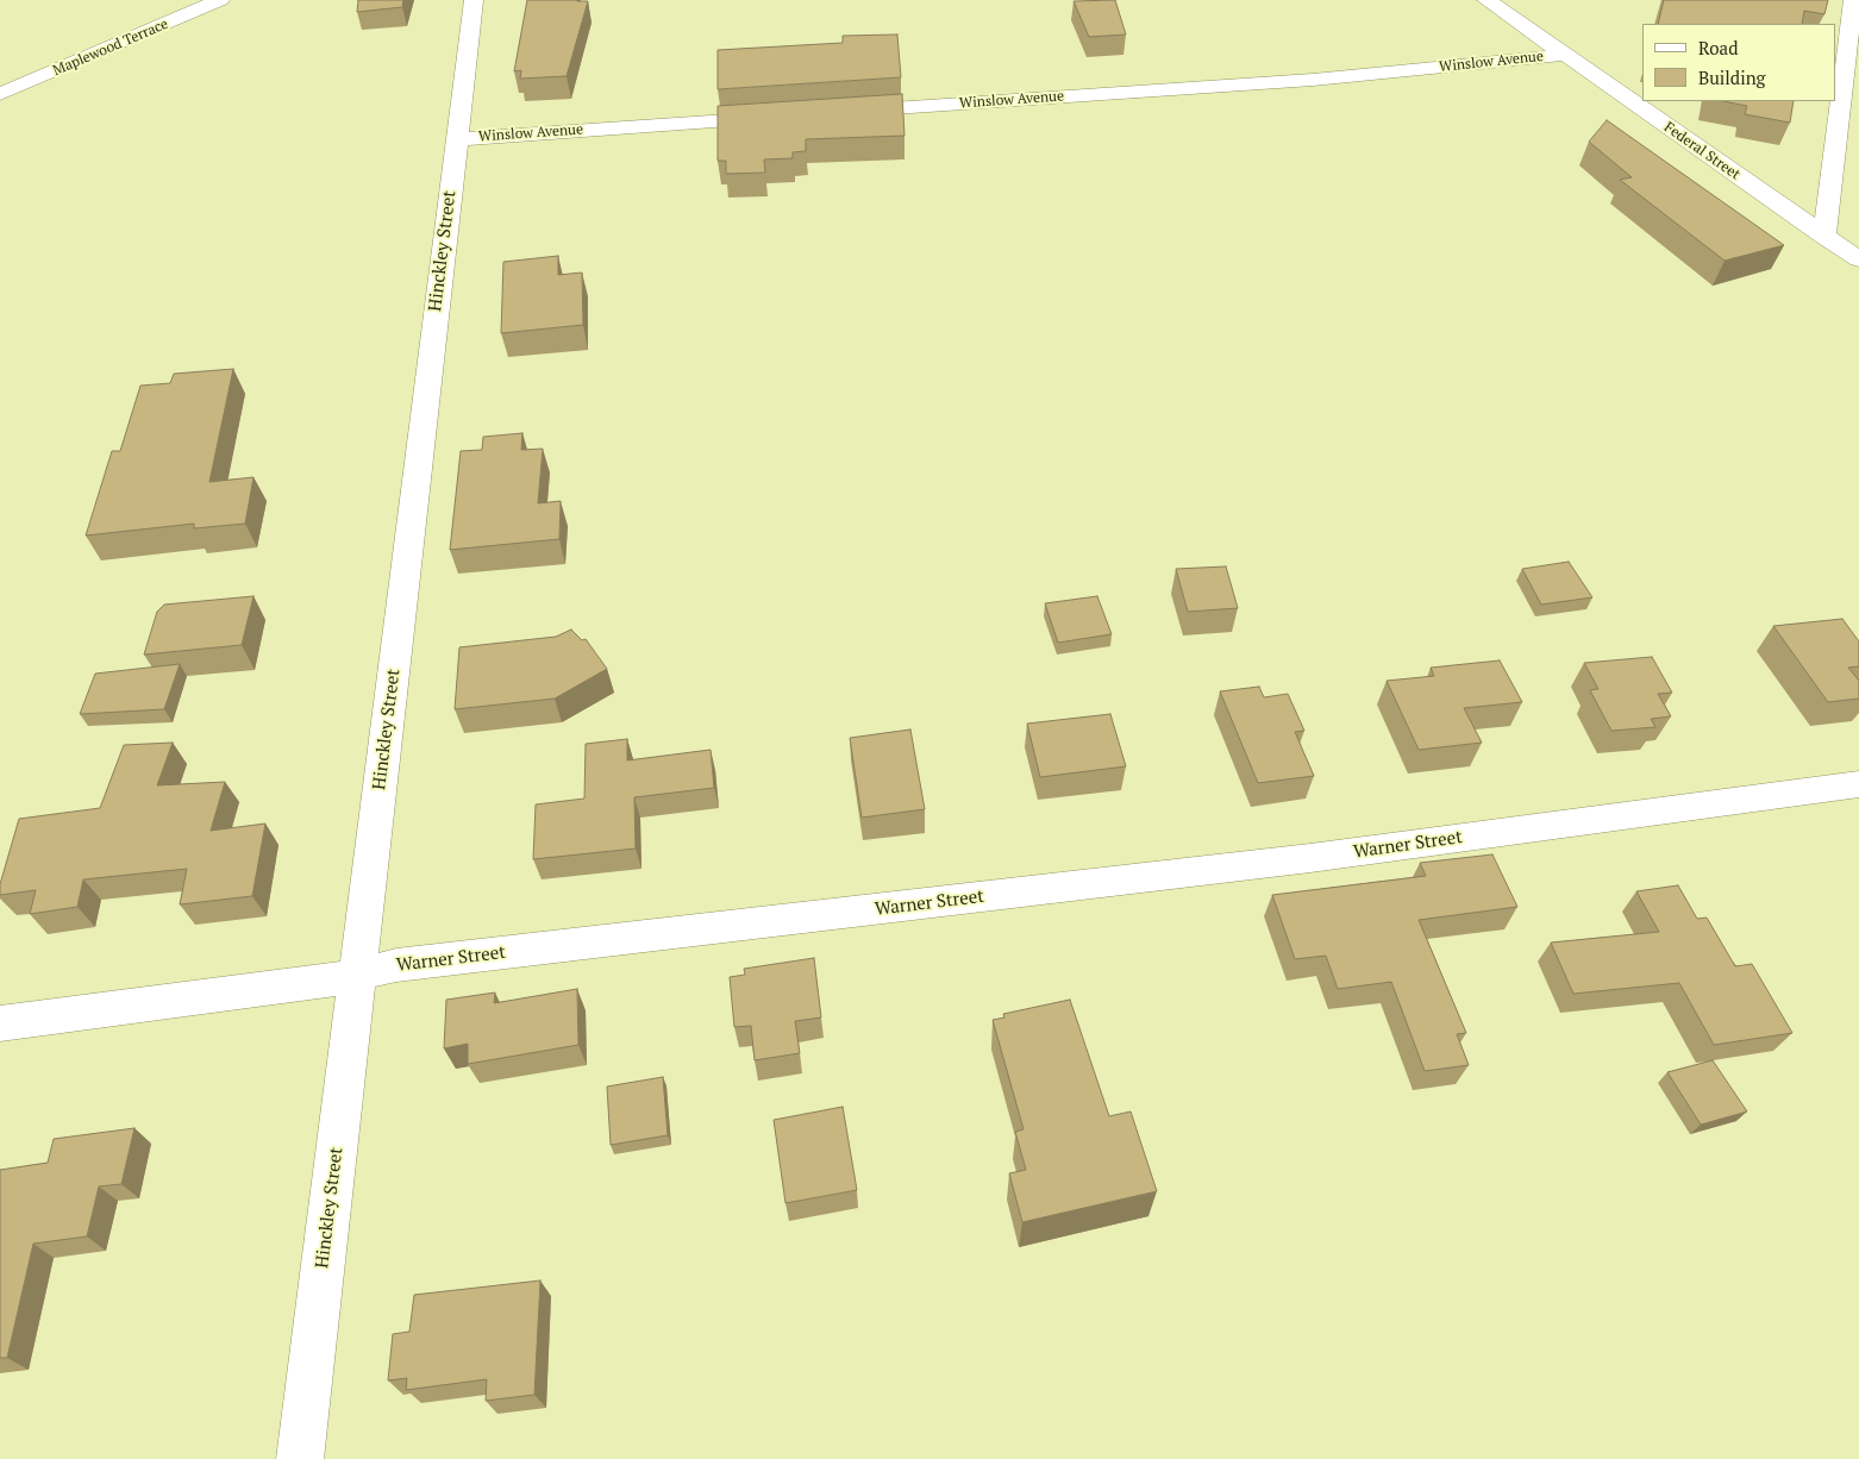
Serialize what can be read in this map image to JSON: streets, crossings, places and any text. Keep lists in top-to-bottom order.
{
  "streets": {
    "street": [
      "Maplewood Terrace",
      "Winslow Avenue",
      "Federal Street",
      "Hinckley Street",
      "Warner Street"
    ]
  },
  "crossings": [
    ["Winslow Avenue", "Federal Street"],
    ["Winslow Avenue", "Hinckley Street"],
    ["Hinckley Street", "Warner Street"]
  ],
  "legend": ["Road", "Building"]
}
